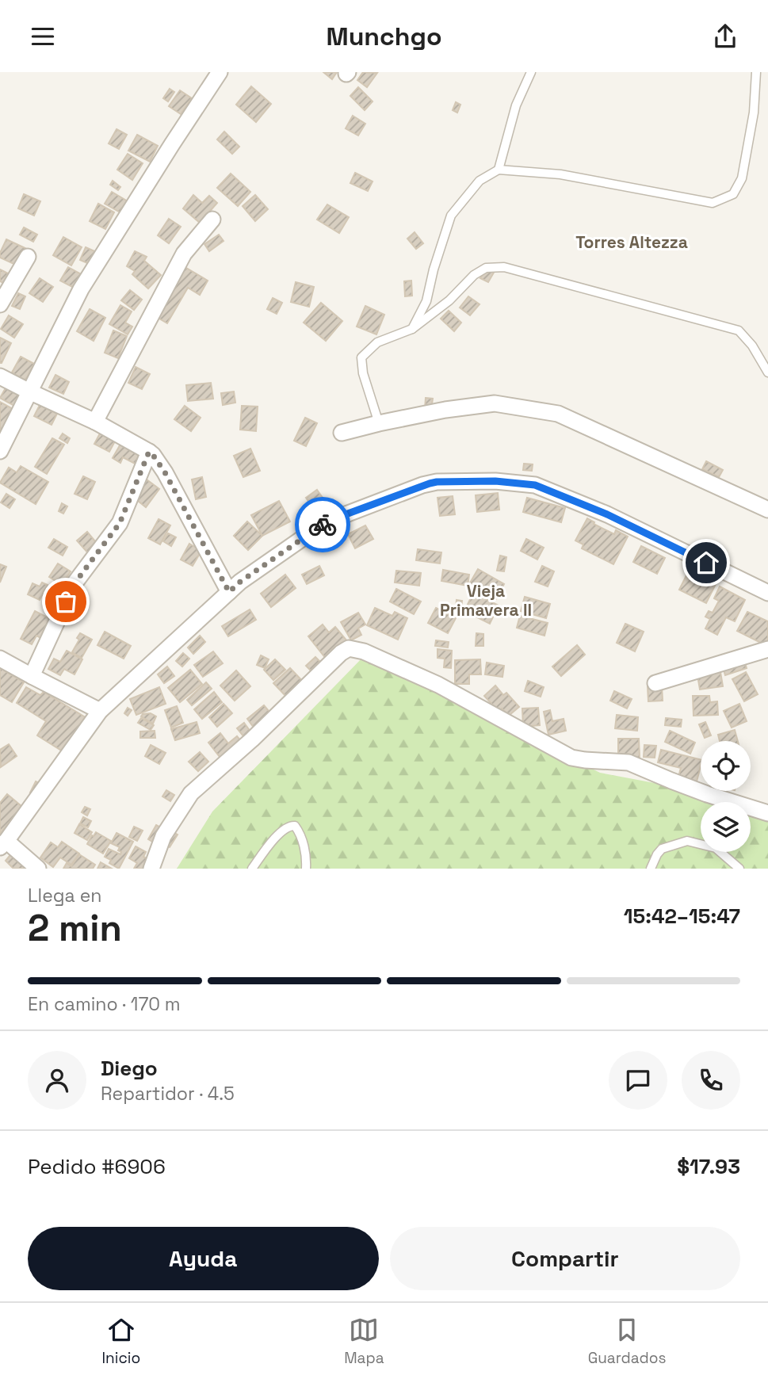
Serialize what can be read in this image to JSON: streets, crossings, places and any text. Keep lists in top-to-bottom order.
{
  "districts": ["Torres Altezza", "Vieja Primavera II"],
  "page": {
    "header": "Munchgo",
    "heading": ["2 min", "Llega en", "15:42–15:47"],
    "panel": [
      "Diego",
      "Repartidor · 4.5",
      "Pedido #6906",
      "$17.93"
    ],
    "bar": "En camino · 170 m",
    "buttons": ["Ayuda", "Compartir"],
    "tabs": ["Inicio", "Mapa", "Guardados"]
  }
}
